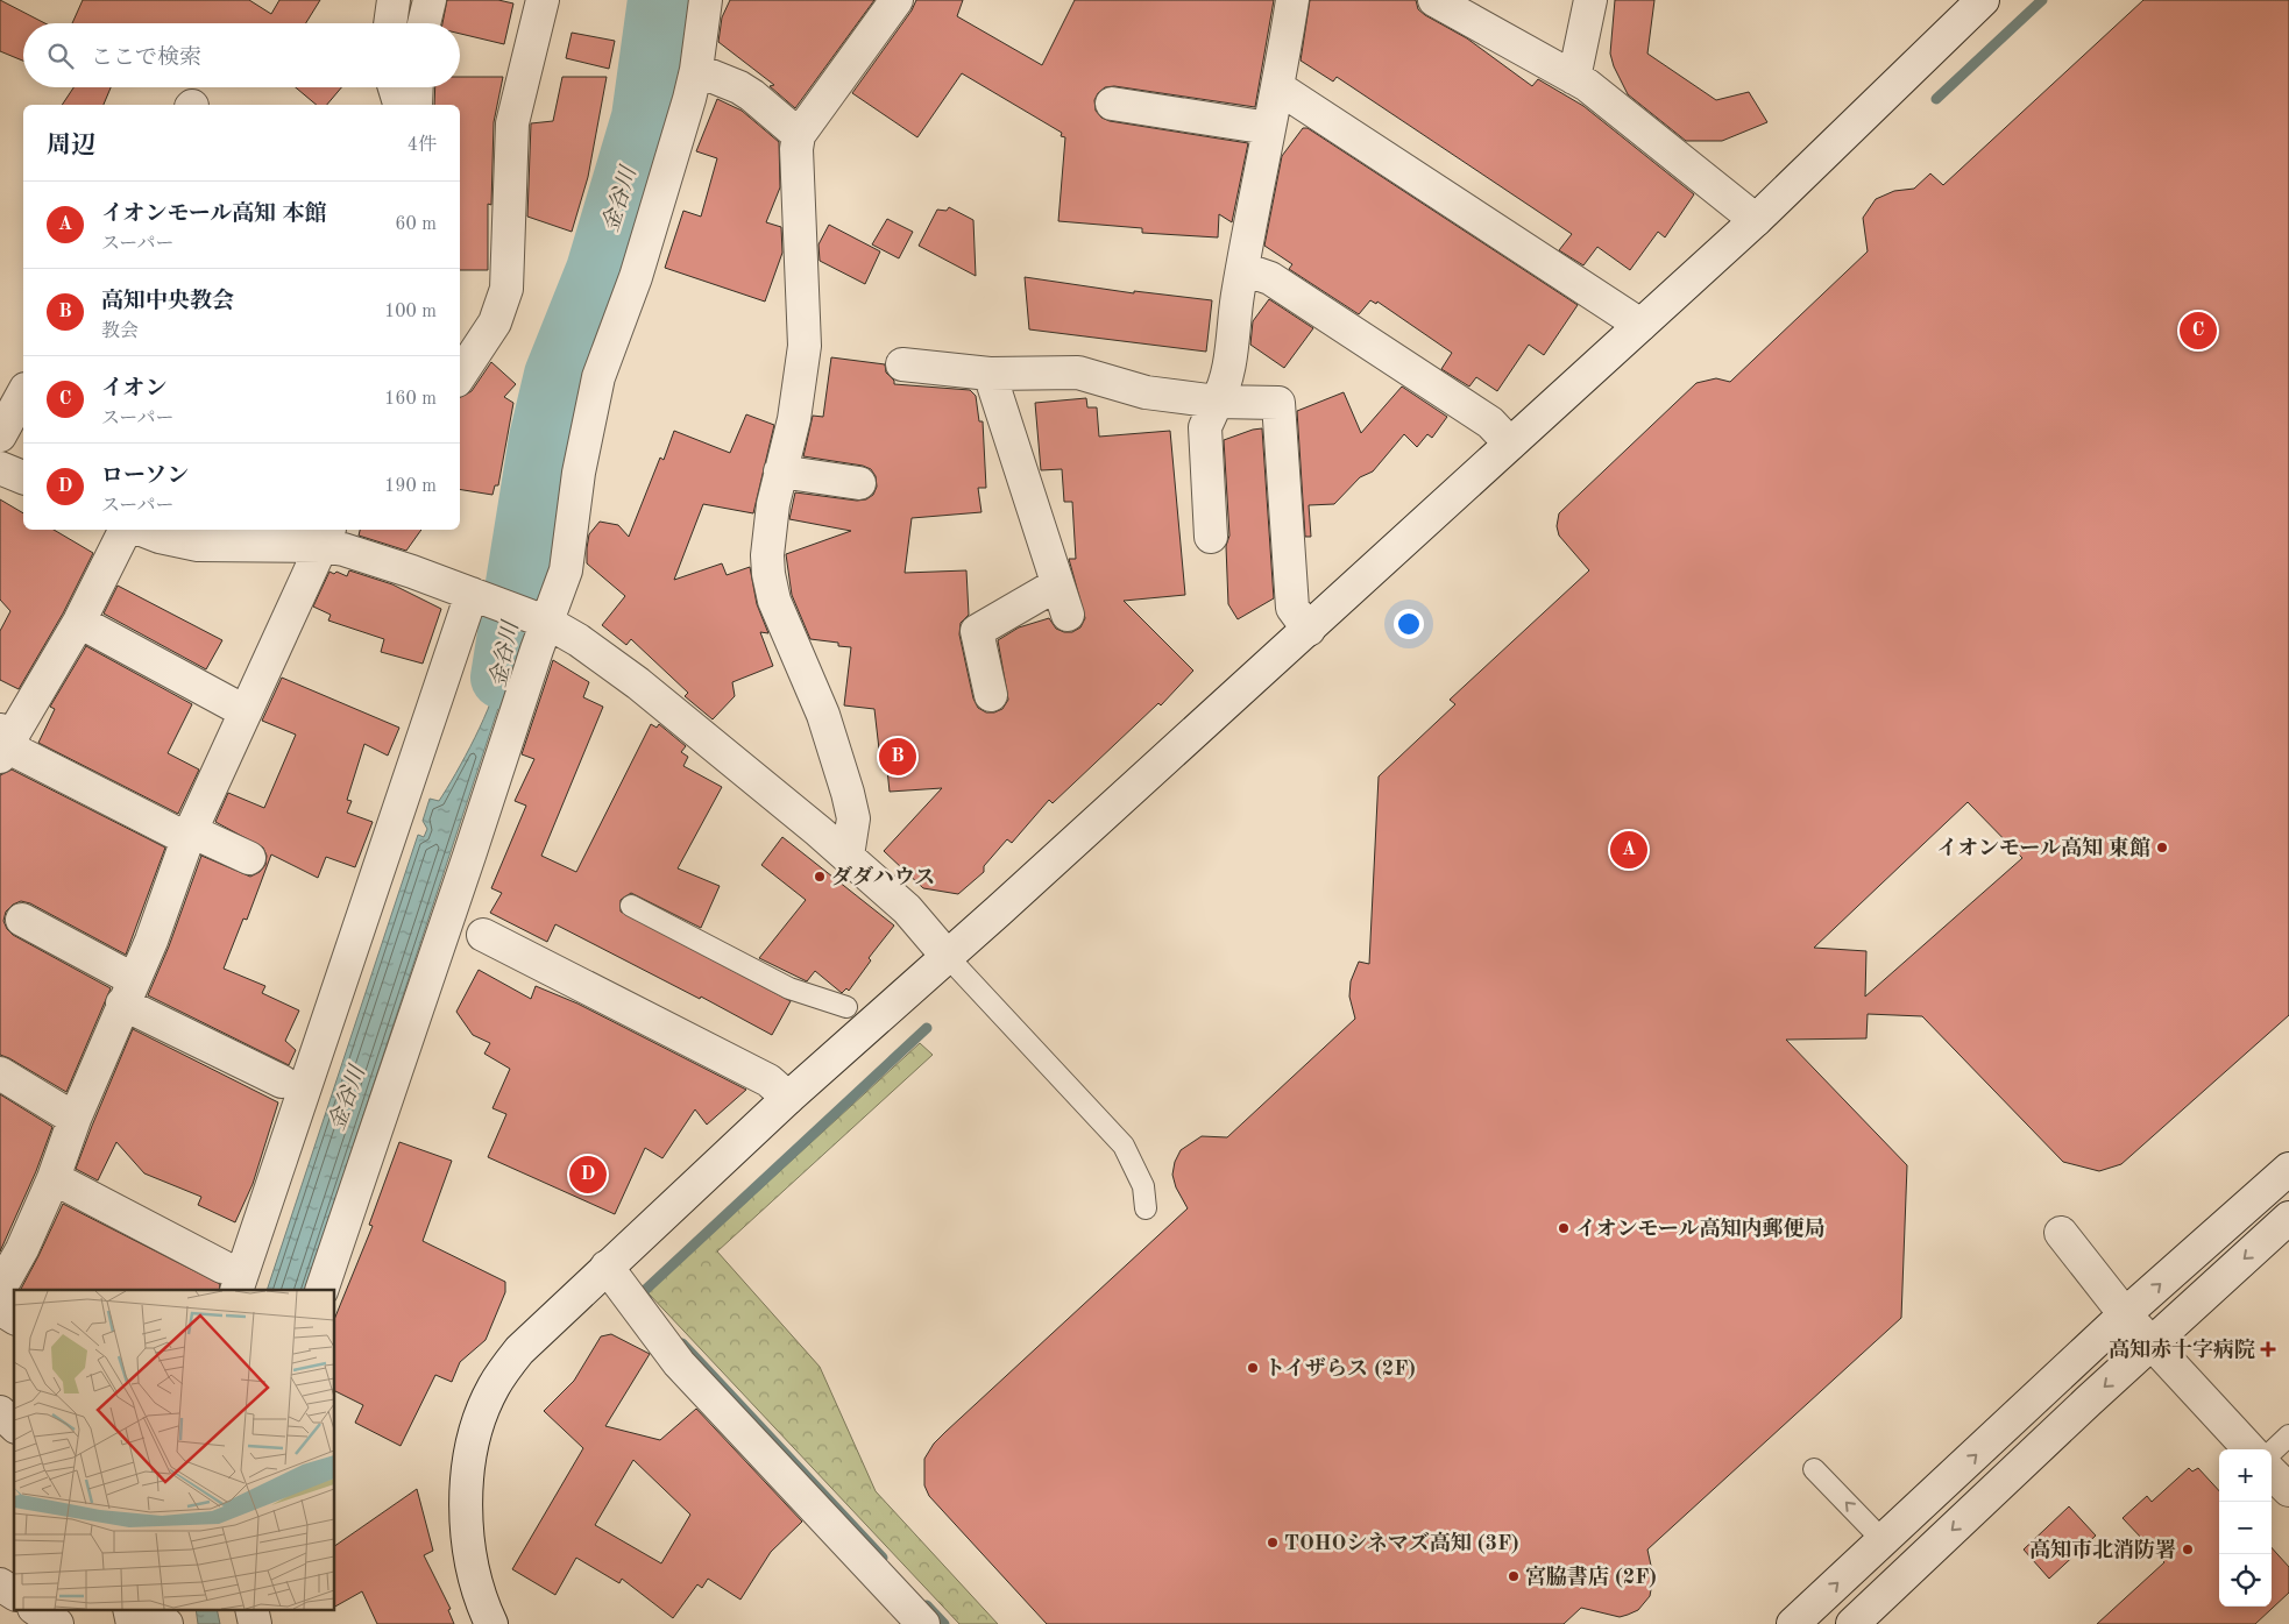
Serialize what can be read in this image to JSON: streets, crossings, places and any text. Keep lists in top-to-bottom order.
{
  "water": ["金谷川"],
  "places": {
    "other": [
      "イオンモール高知 東館",
      "ダダハウス",
      "イオンモール高知内郵便局",
      "トイザらス (2F)",
      "TOHOシネマズ高知 (3F)",
      "高知市北消防署",
      "宮脇書店 (2F)"
    ],
    "health": ["高知赤十字病院"]
  },
  "page": {
    "search": "ここで検索",
    "heading": ["周辺", "4件"],
    "list": [
      {
        "mark": "A",
        "name": "イオンモール高知 本館",
        "note": "スーパー",
        "value": "60 m"
      },
      {
        "mark": "B",
        "name": "高知中央教会",
        "note": "教会",
        "value": "100 m"
      },
      {
        "mark": "C",
        "name": "イオン",
        "note": "スーパー",
        "value": "160 m"
      },
      {
        "mark": "D",
        "name": "ローソン",
        "note": "スーパー",
        "value": "190 m"
      }
    ],
    "pins": [
      "C",
      "B",
      "A",
      "D"
    ],
    "map_buttons": ["+", "−"]
  }
}
